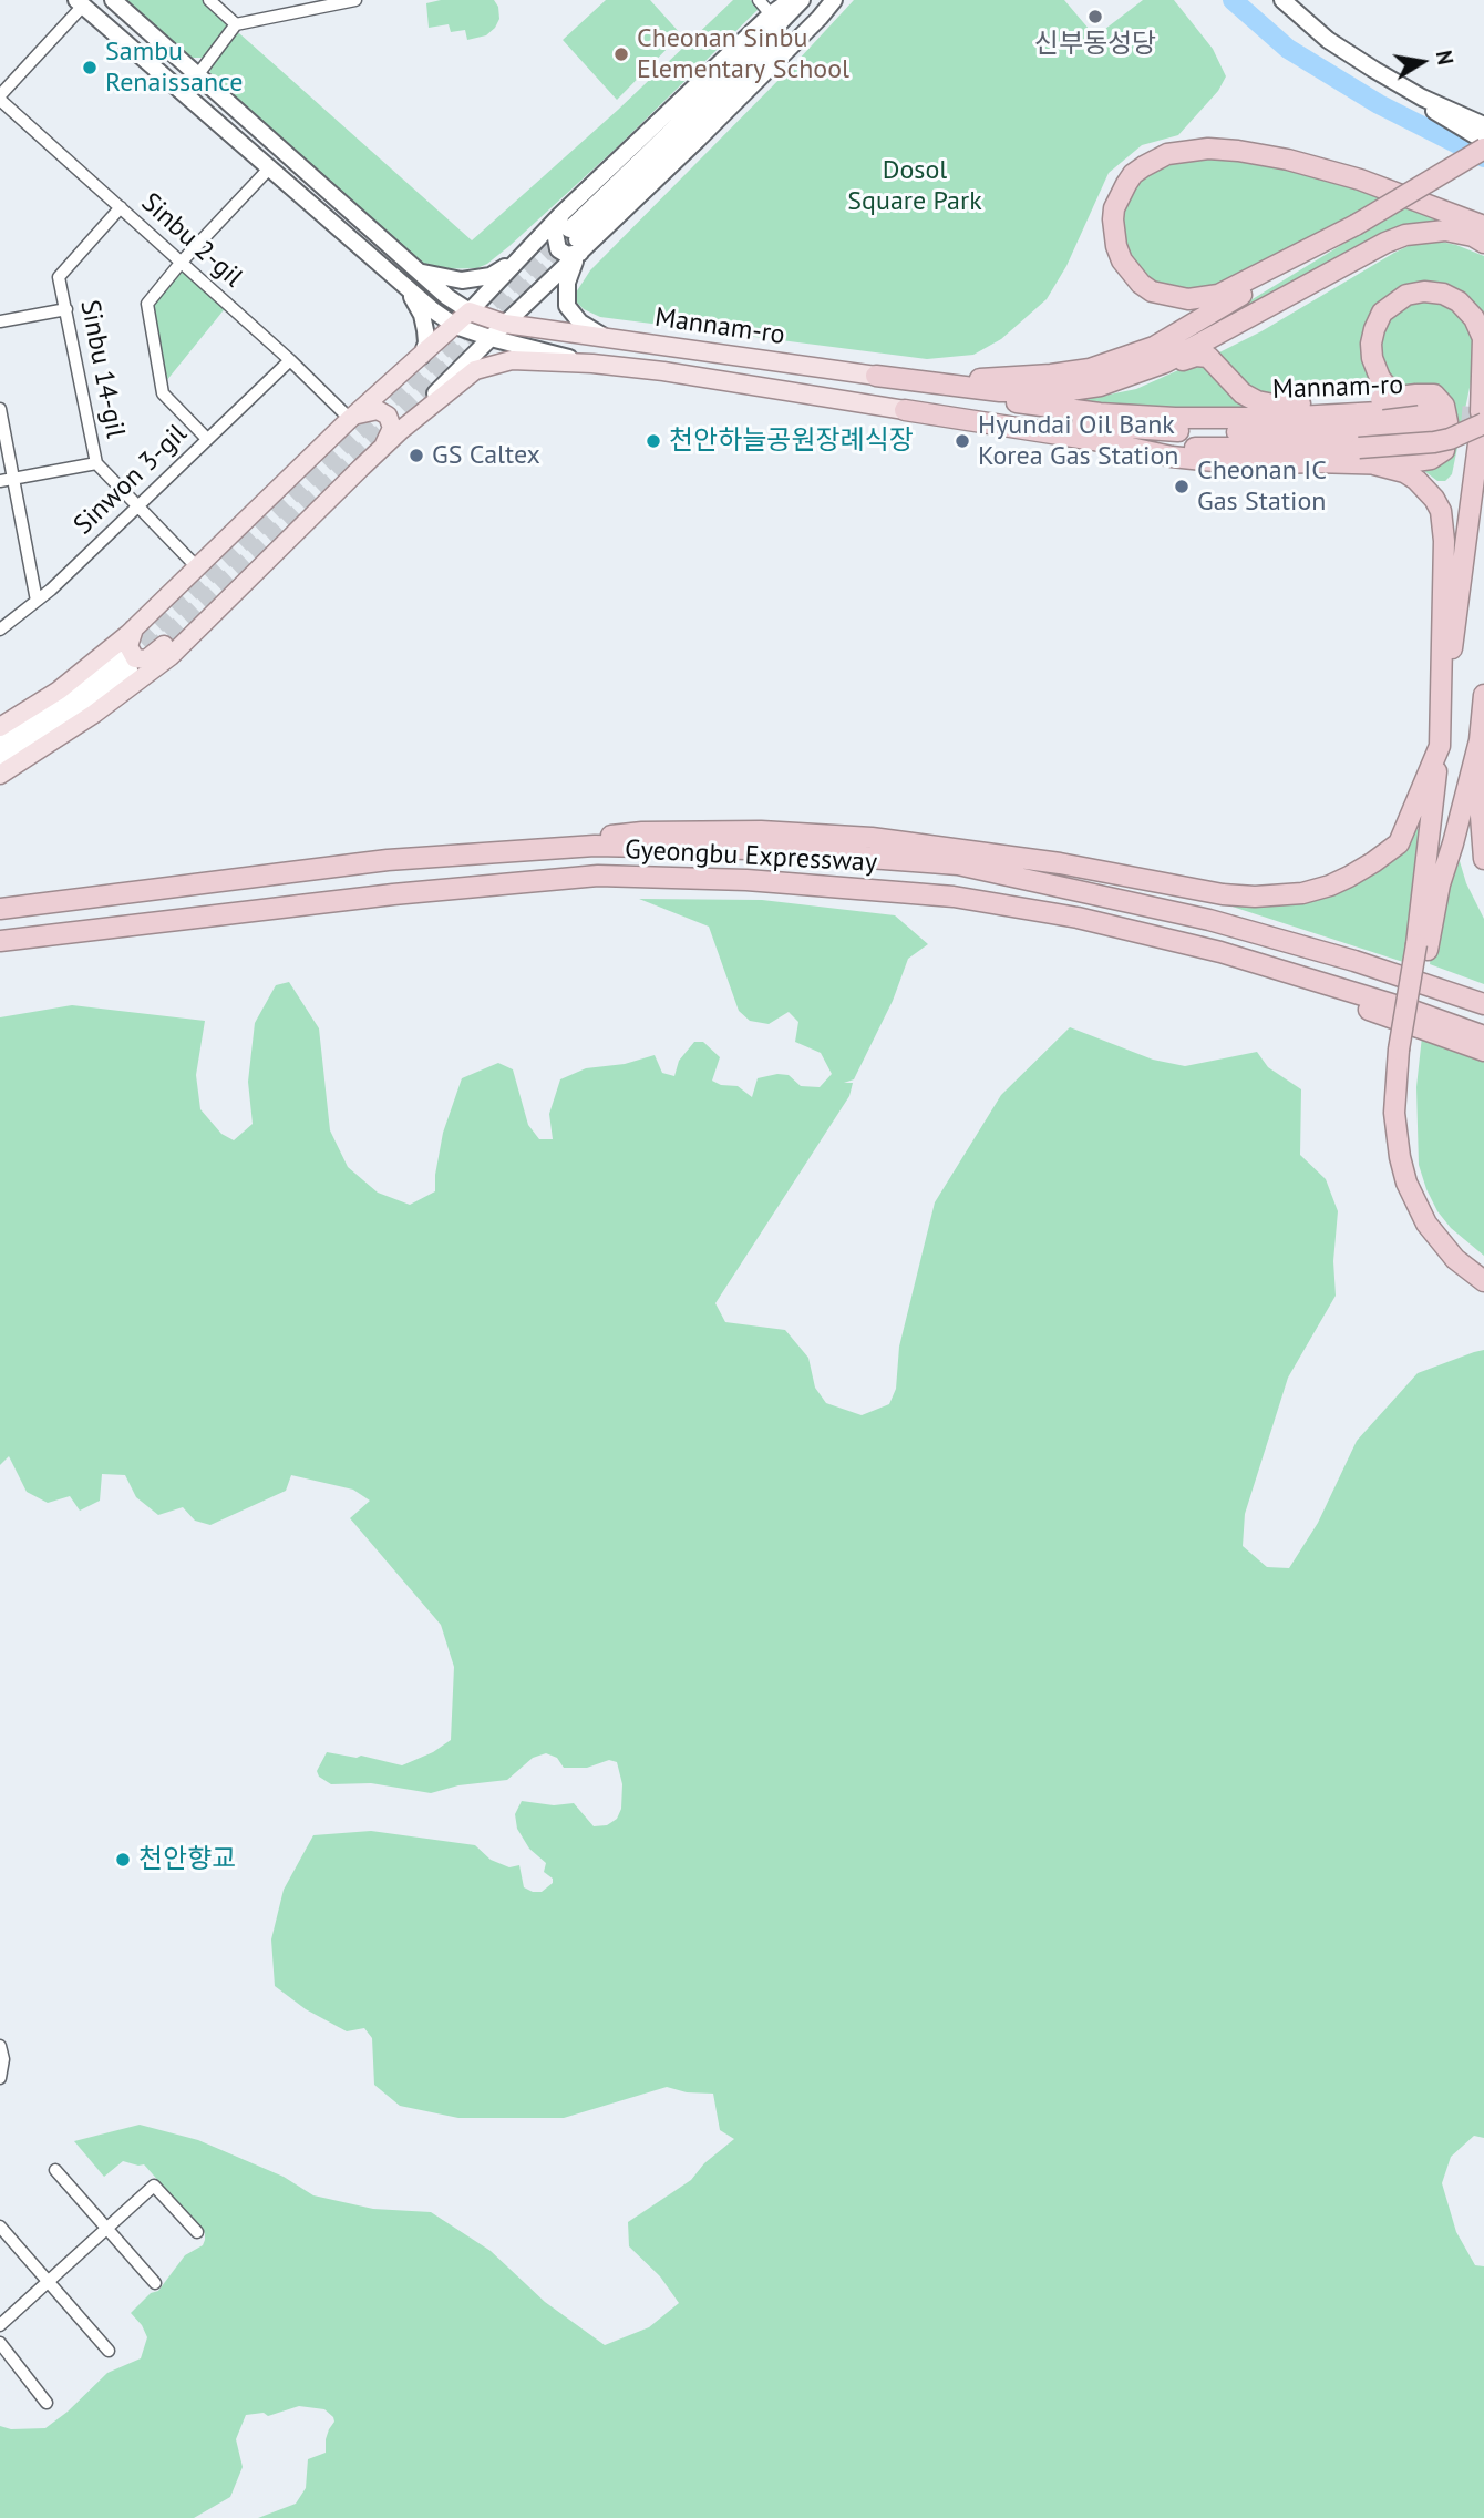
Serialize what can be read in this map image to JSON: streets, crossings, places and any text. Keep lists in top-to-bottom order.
{
  "streets": {
    "highway": ["Mannam-ro", "Gyeongbu Expressway"],
    "street": ["Sinbu 2-gil", "Sinbu 14-gil", "Sinwon 3-gil"]
  },
  "crossings": [
    ["Sinbu 2-gil", "Sinbu 14-gil"],
    ["Sinbu 2-gil", "Sinwon 3-gil"],
    ["Sinbu 14-gil", "Sinwon 3-gil"]
  ],
  "parks": ["Dosol Square Park"],
  "places": [
    "신부동성당",
    "Cheonan Sinbu Elementary School",
    "Sambu Renaissance",
    "천안하늘공원장례식장",
    "Hyundai Oil Bank Korea Gas Station",
    "GS Caltex",
    "Cheonan IC Gas Station",
    "천안향교"
  ],
  "north": "right"
}
